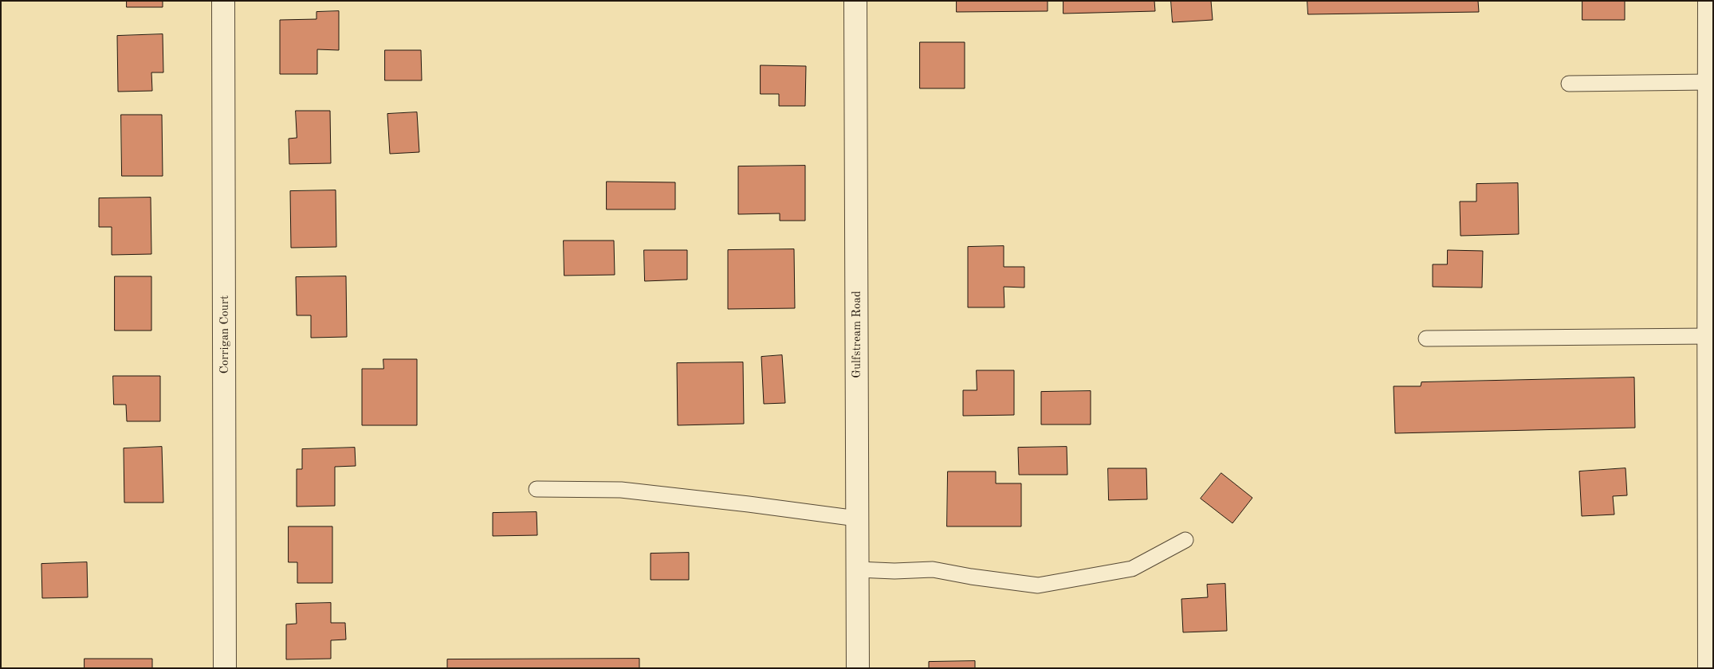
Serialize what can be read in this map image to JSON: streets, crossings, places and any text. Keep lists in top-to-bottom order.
{
  "streets": {
    "street": ["Corrigan Court", "Gulfstream Road"]
  }
}
